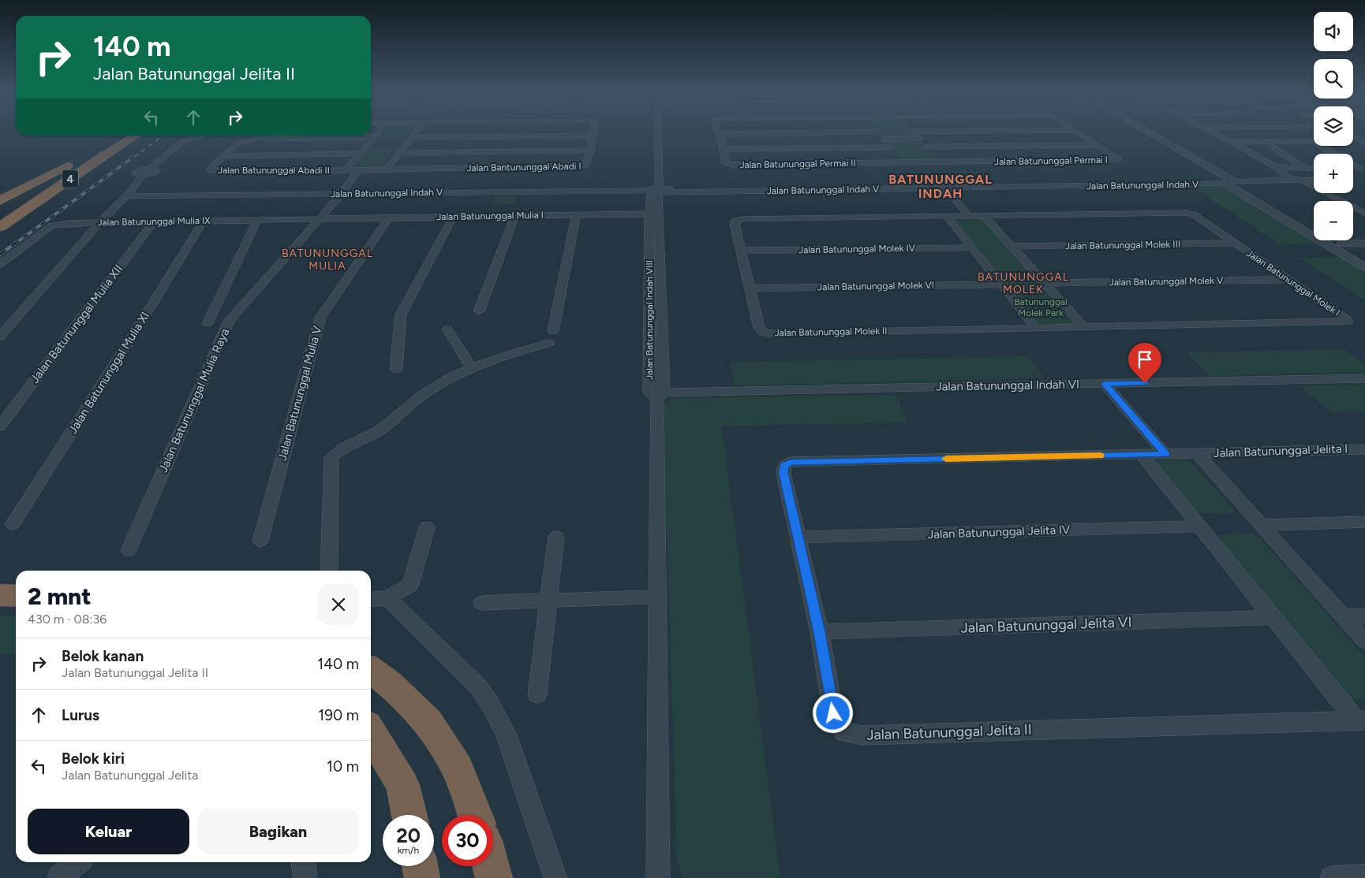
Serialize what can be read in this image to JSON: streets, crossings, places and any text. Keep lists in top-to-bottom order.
{
  "streets": {
    "highway": ["4"],
    "street": [
      "Jalan Batununggal Permai I",
      "Jalan Batununggal Permai II",
      "Jalan Bantununggal Abadi I",
      "Jalan Batununggal Abadi II",
      "Jalan Batununggal Indah V",
      "Jalan Batununggal Mulia I",
      "Jalan Batununggal Mulia IX",
      "Jalan Batununggal Molek III",
      "Jalan Batununggal Molek IV",
      "Jalan Batununggal Molek V",
      "Jalan Batununggal Molek I",
      "Jalan Batununggal Molek VI",
      "Jalan Batununggal Indah VIII",
      "Jalan Batununggal Mulia XII",
      "Jalan Batununggal Molek II",
      "Jalan Batununggal Mulia XI",
      "Jalan Batununggal Indah VI",
      "Jalan Batununggal Mulia V",
      "Jalan Batununggal Mulia Raya",
      "Jalan Batununggal Jelita I",
      "Jalan Batununggal Jelita IV",
      "Jalan Batununggal Jelita VI",
      "Jalan Batununggal Jelita II"
    ]
  },
  "crossings": [
    ["Jalan Batununggal Indah V", "Jalan Batununggal Indah VIII"],
    ["Jalan Batununggal Indah V", "Jalan Batununggal Mulia Raya"],
    ["Jalan Batununggal Mulia I", "Jalan Batununggal Mulia IX"],
    ["Jalan Batununggal Mulia I", "Jalan Batununggal Indah VIII"],
    ["Jalan Batununggal Mulia I", "Jalan Batununggal Mulia V"],
    ["Jalan Batununggal Mulia I", "Jalan Batununggal Mulia Raya"],
    ["Jalan Batununggal Mulia IX", "Jalan Batununggal Mulia XII"],
    ["Jalan Batununggal Mulia IX", "Jalan Batununggal Mulia XI"],
    ["Jalan Batununggal Mulia IX", "Jalan Batununggal Mulia Raya"],
    ["Jalan Batununggal Molek III", "Jalan Batununggal Molek I"],
    ["Jalan Batununggal Molek IV", "Jalan Batununggal Molek II"],
    ["Jalan Batununggal Molek V", "Jalan Batununggal Molek I"],
    ["Jalan Batununggal Molek I", "Jalan Batununggal Molek II"],
    ["Jalan Batununggal Molek VI", "Jalan Batununggal Molek II"],
    ["Jalan Batununggal Indah VIII", "Jalan Batununggal Indah VI"],
    ["Jalan Batununggal Jelita I", "Jalan Batununggal Jelita II"],
    ["Jalan Batununggal Jelita IV", "Jalan Batununggal Jelita II"],
    ["Jalan Batununggal Jelita VI", "Jalan Batununggal Jelita II"]
  ],
  "districts": ["BATUNUNGGAL INDAH", "BATUNUNGGAL MULIA", "BATUNUNGGAL MOLEK"],
  "parks": ["Batununggal Molek Park"],
  "page": {
    "map_buttons": ["+", "−"],
    "turn": ["140 m", "Jalan Batununggal Jelita II"],
    "heading": ["2 mnt", "430 m · 08:36"],
    "list": [
      {
        "name": "Belok kanan",
        "note": "Jalan Batununggal Jelita II",
        "value": "140 m"
      },
      {
        "name": "Lurus",
        "value": "190 m"
      },
      {
        "name": "Belok kiri",
        "note": "Jalan Batununggal Jelita",
        "value": "10 m"
      }
    ],
    "buttons": ["Keluar", "Bagikan"],
    "speed": "20 km/h",
    "limit": "30"
  }
}
